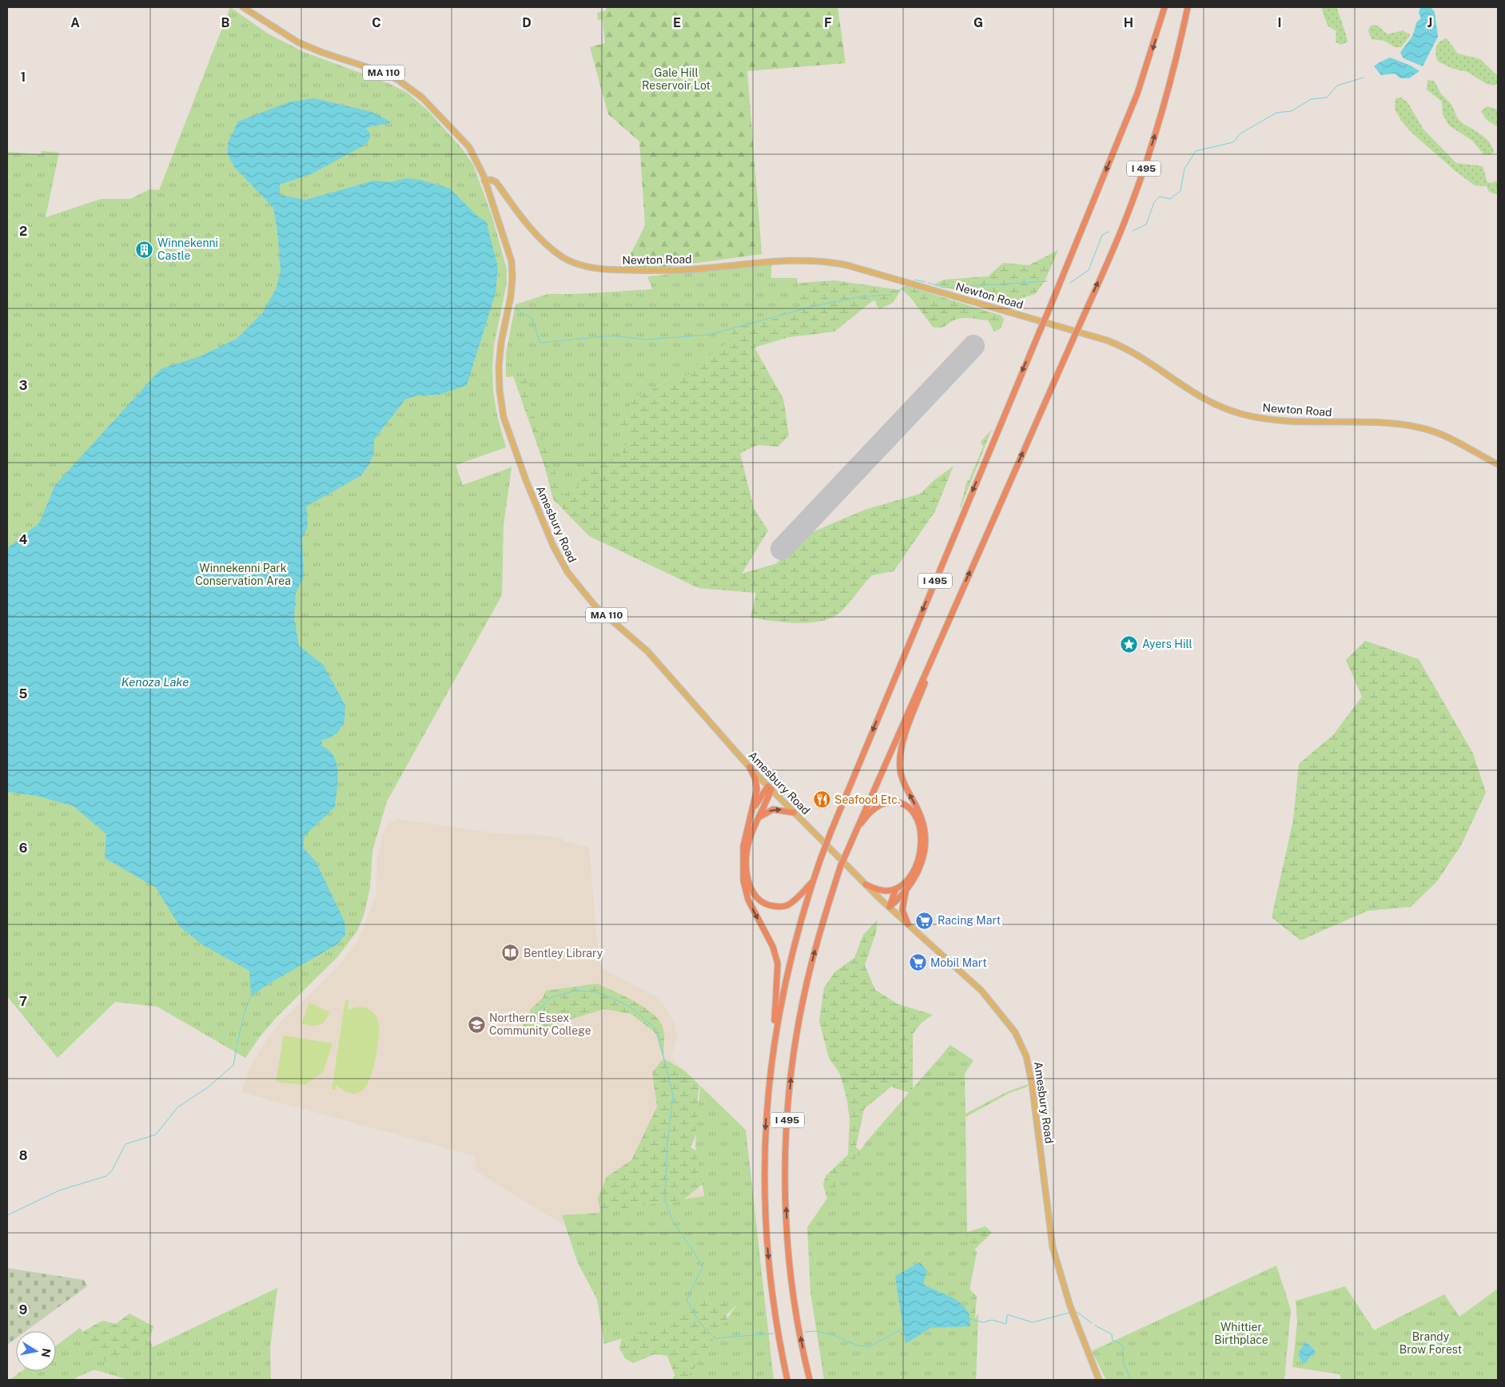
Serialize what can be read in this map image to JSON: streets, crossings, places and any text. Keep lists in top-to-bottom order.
{
  "streets": {
    "highway": ["I 495"],
    "main road": ["MA 110", "Newton Road", "Amesbury Road"]
  },
  "crossings": [
    ["MA 110", "Newton Road"],
    ["MA 110", "Amesbury Road"],
    ["Newton Road", "Amesbury Road"]
  ],
  "water": ["Kenoza Lake"],
  "parks": [
    "Gale Hill Reservoir Lot",
    "Winnekenni Park Conservation Area",
    "Whittier Birthplace",
    "Brandy Brow Forest"
  ],
  "places": {
    "building": ["Winnekenni Castle"],
    "place": ["Ayers Hill"],
    "restaurant": ["Seafood Etc."],
    "supermarket": ["Racing Mart", "Mobil Mart"],
    "library": ["Bentley Library"],
    "school or university": ["Northern Essex Community College"]
  },
  "north": "right",
  "grid": {
    "columns": [
      "A",
      "B",
      "C",
      "D",
      "E",
      "F",
      "G",
      "H",
      "I",
      "J"
    ],
    "rows": [
      "1",
      "2",
      "3",
      "4",
      "5",
      "6",
      "7",
      "8",
      "9"
    ]
  }
}
